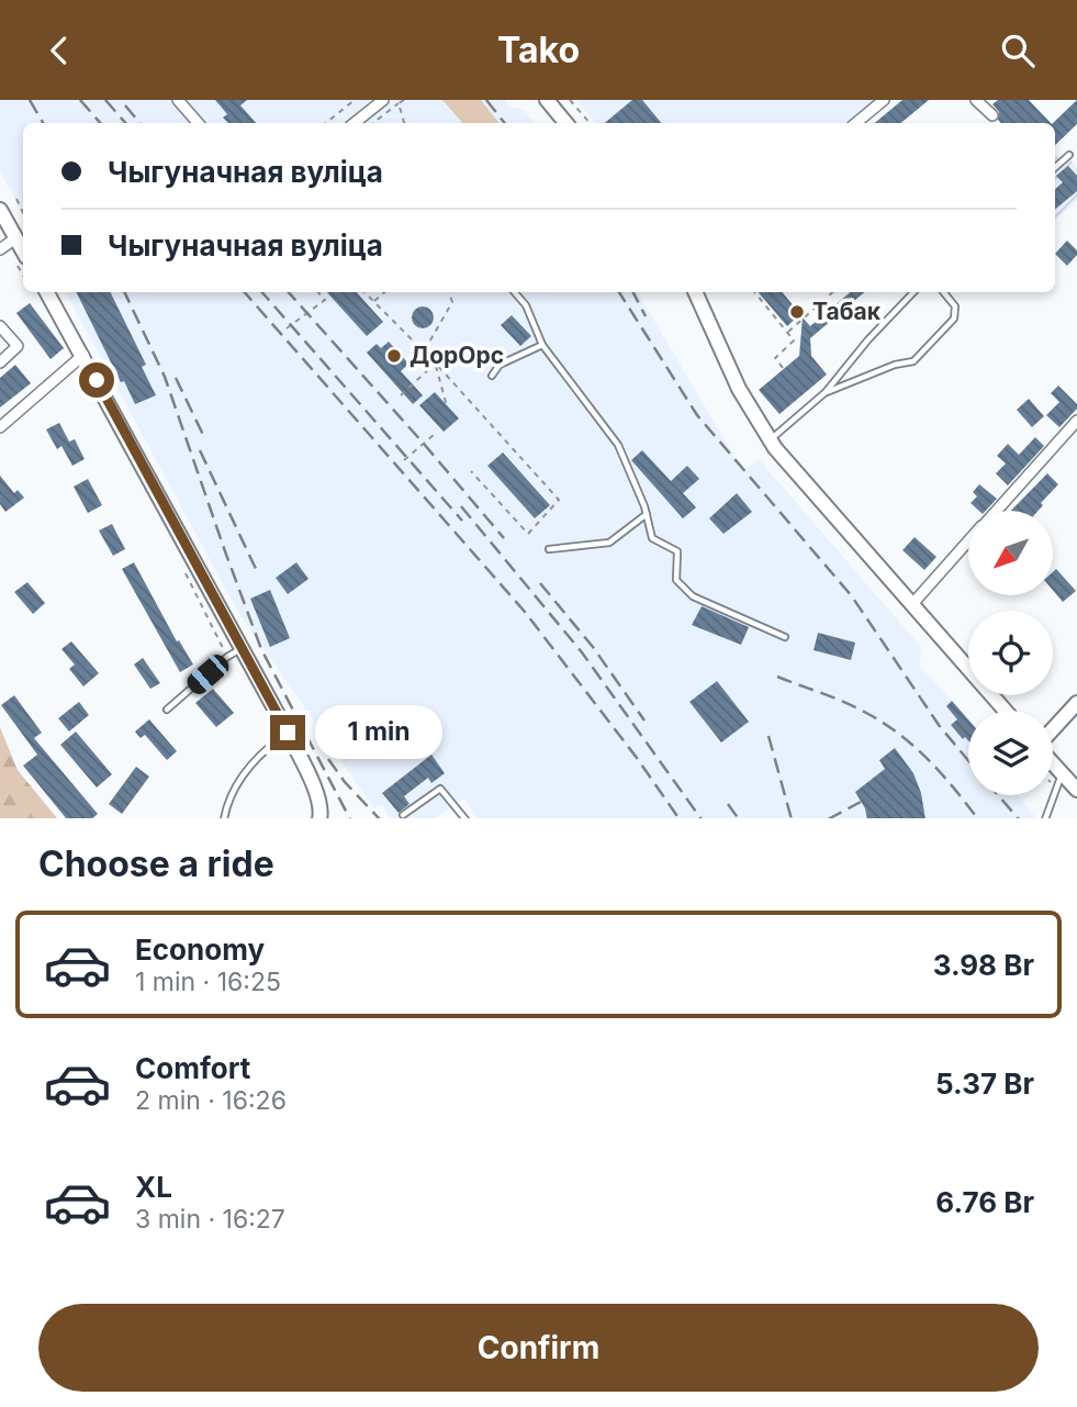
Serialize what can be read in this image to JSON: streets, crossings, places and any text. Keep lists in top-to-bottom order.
{
  "places": ["Табак", "ДорОрс"],
  "north": "bottom left",
  "page": {
    "header": "Tako",
    "banner": ["Чыгуначная вуліца", "Чыгуначная вуліца"],
    "bubble": "1 min",
    "heading": "Choose a ride",
    "list": [
      {
        "name": "Economy",
        "note": "1 min · 16:25",
        "value": "3.98 Br"
      },
      {
        "name": "Comfort",
        "note": "2 min · 16:26",
        "value": "5.37 Br"
      },
      {
        "name": "XL",
        "note": "3 min · 16:27",
        "value": "6.76 Br"
      }
    ],
    "buttons": "Confirm"
  }
}
